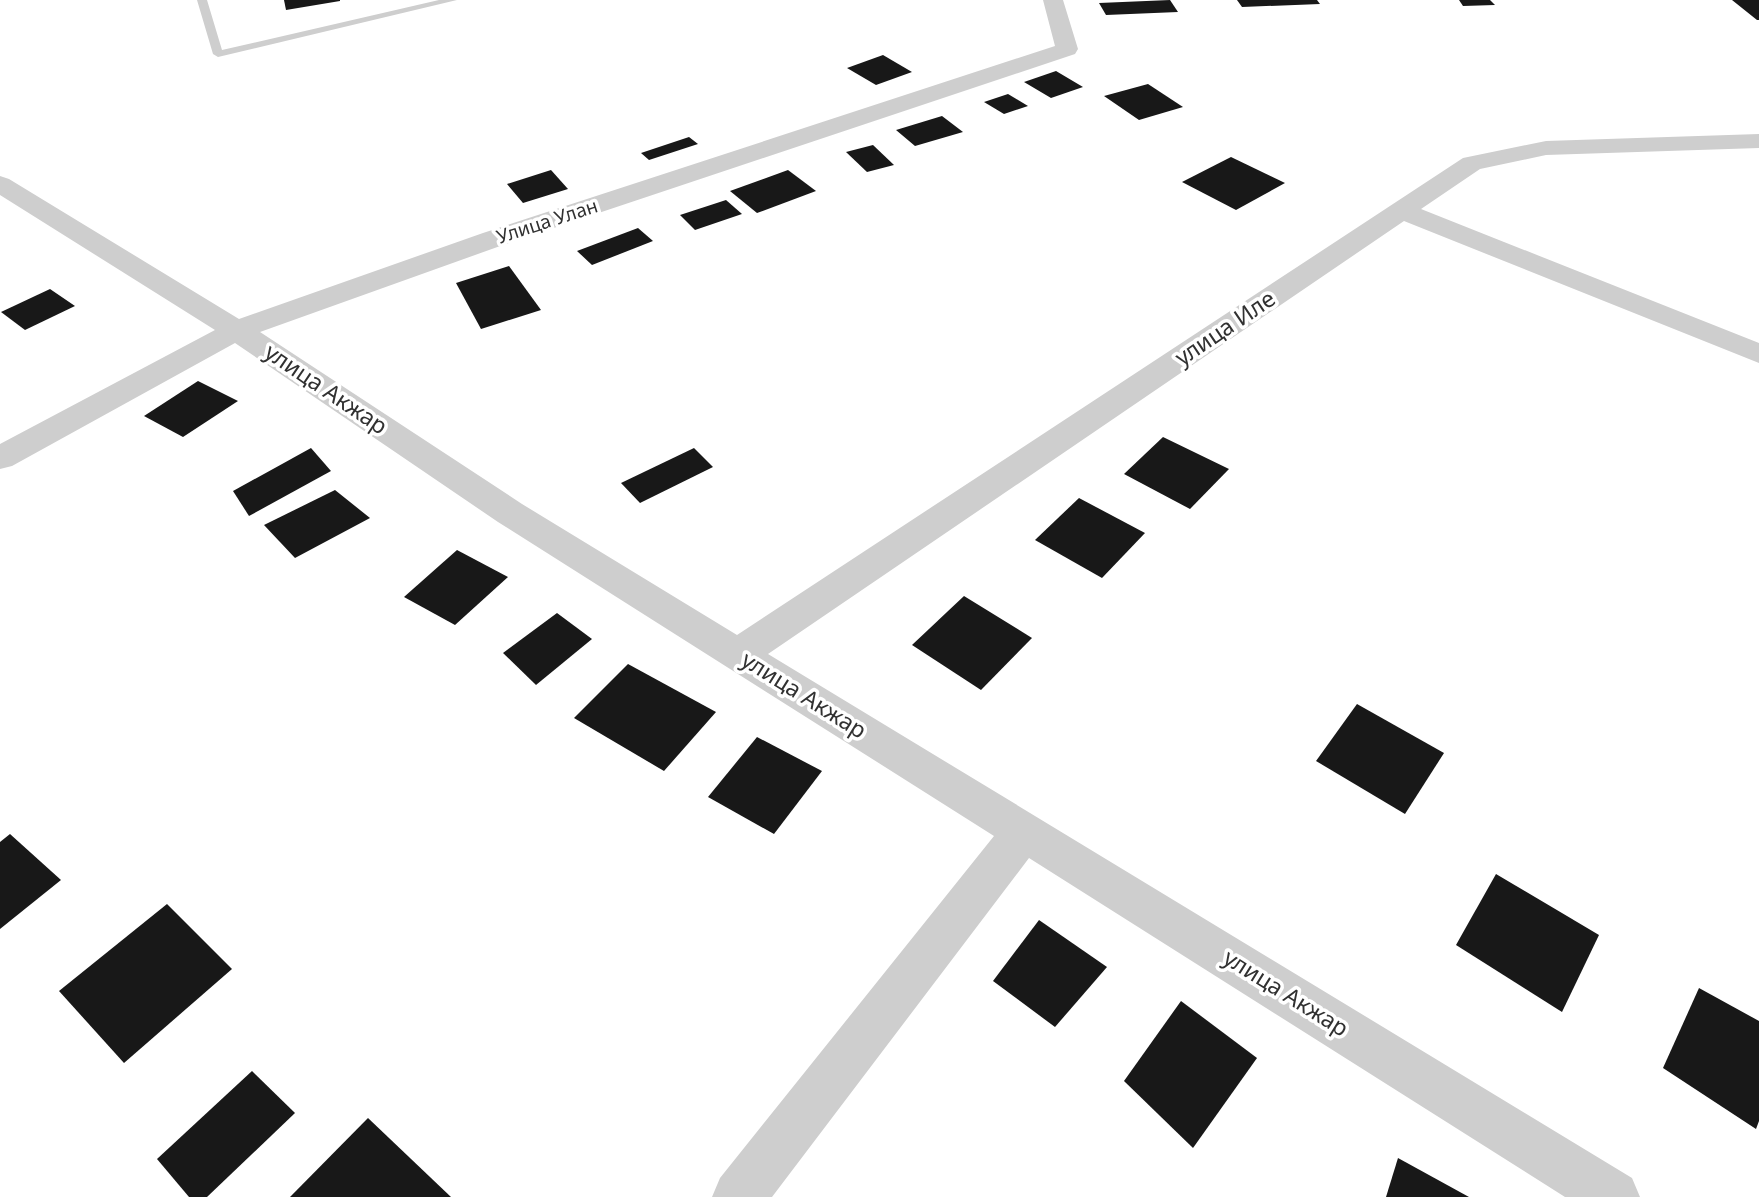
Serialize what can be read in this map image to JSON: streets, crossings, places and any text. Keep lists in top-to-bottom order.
{
  "streets": {
    "street": ["Улица Улан", "улица Иле", "улица Акжар"]
  },
  "crossings": [
    ["Улица Улан", "улица Акжар"],
    ["улица Иле", "улица Акжар"]
  ]
}
